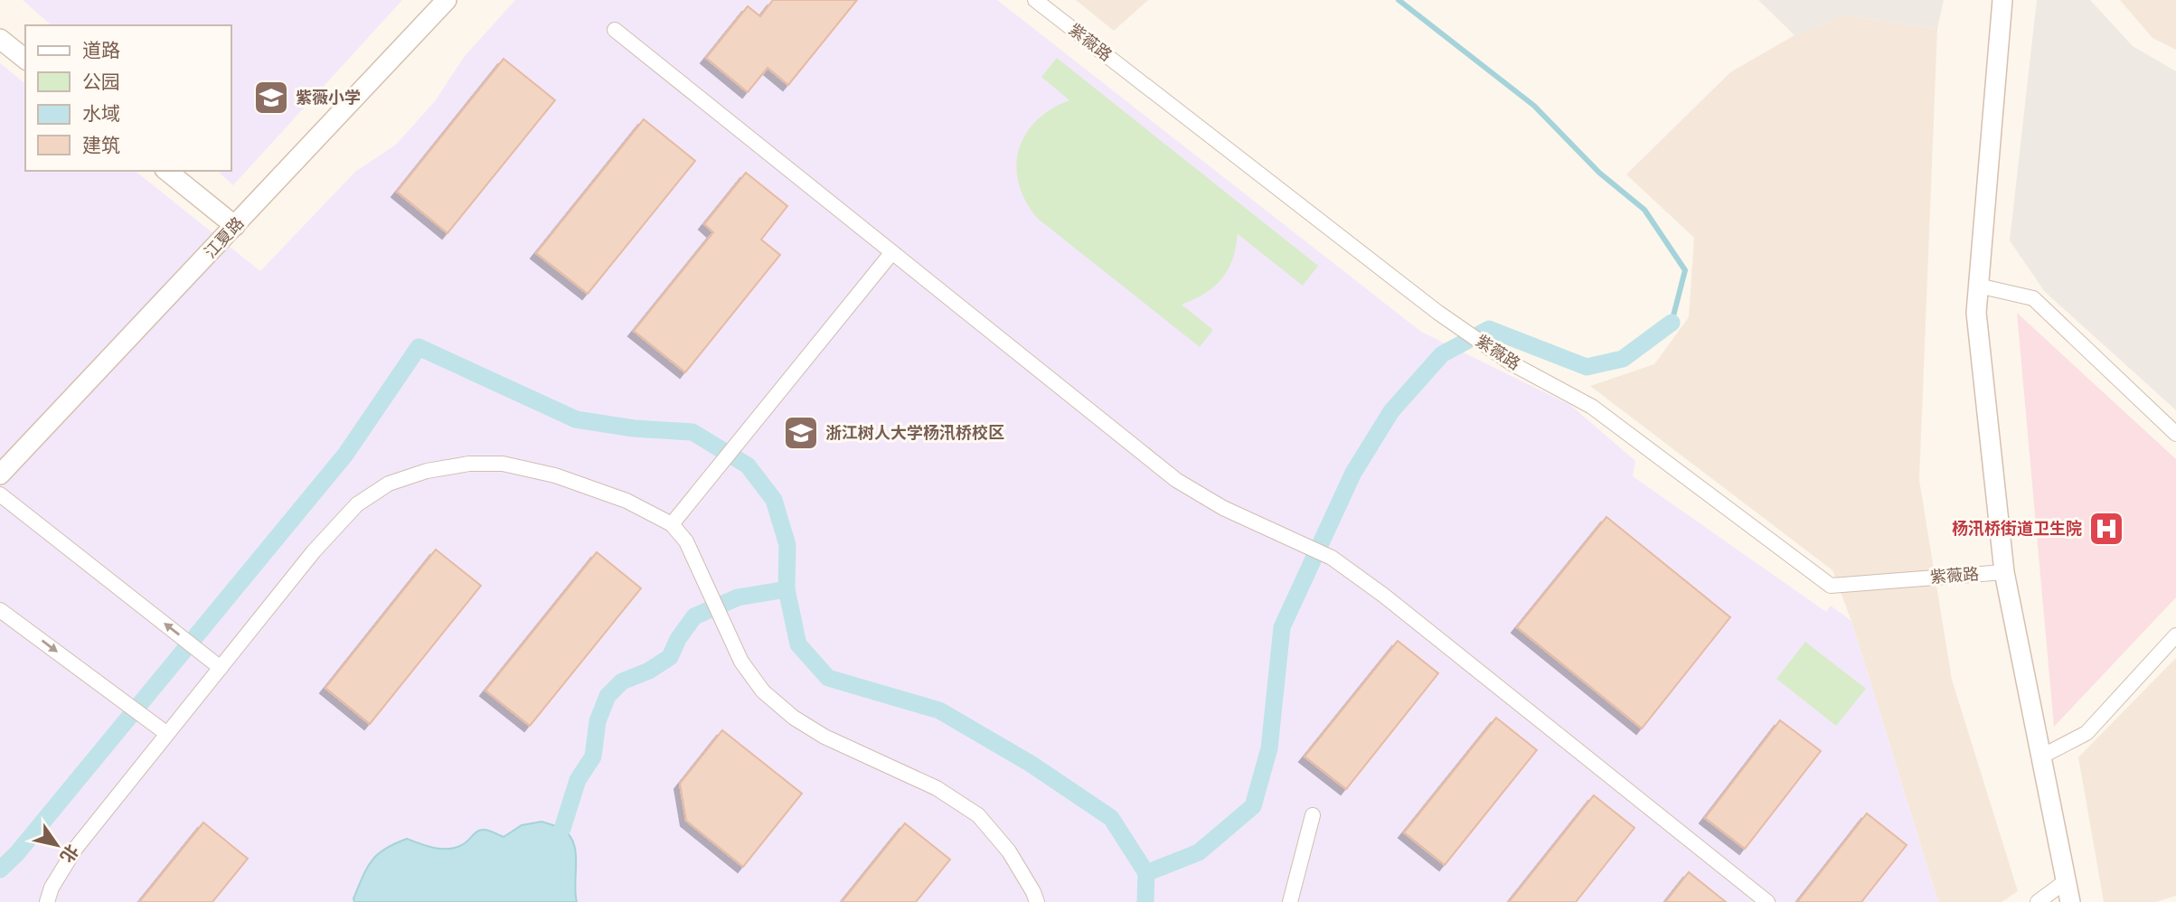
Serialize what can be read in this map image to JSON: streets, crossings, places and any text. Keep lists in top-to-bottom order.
{
  "streets": {
    "street": ["紫薇路", "江夏路"]
  },
  "places": {
    "school or university": ["紫薇小学", "浙江树人大学杨汛桥校区"],
    "hospital": ["杨汛桥街道卫生院"]
  },
  "legend": [
    "道路",
    "公园",
    "水域",
    "建筑"
  ],
  "north": "bottom right"
}
